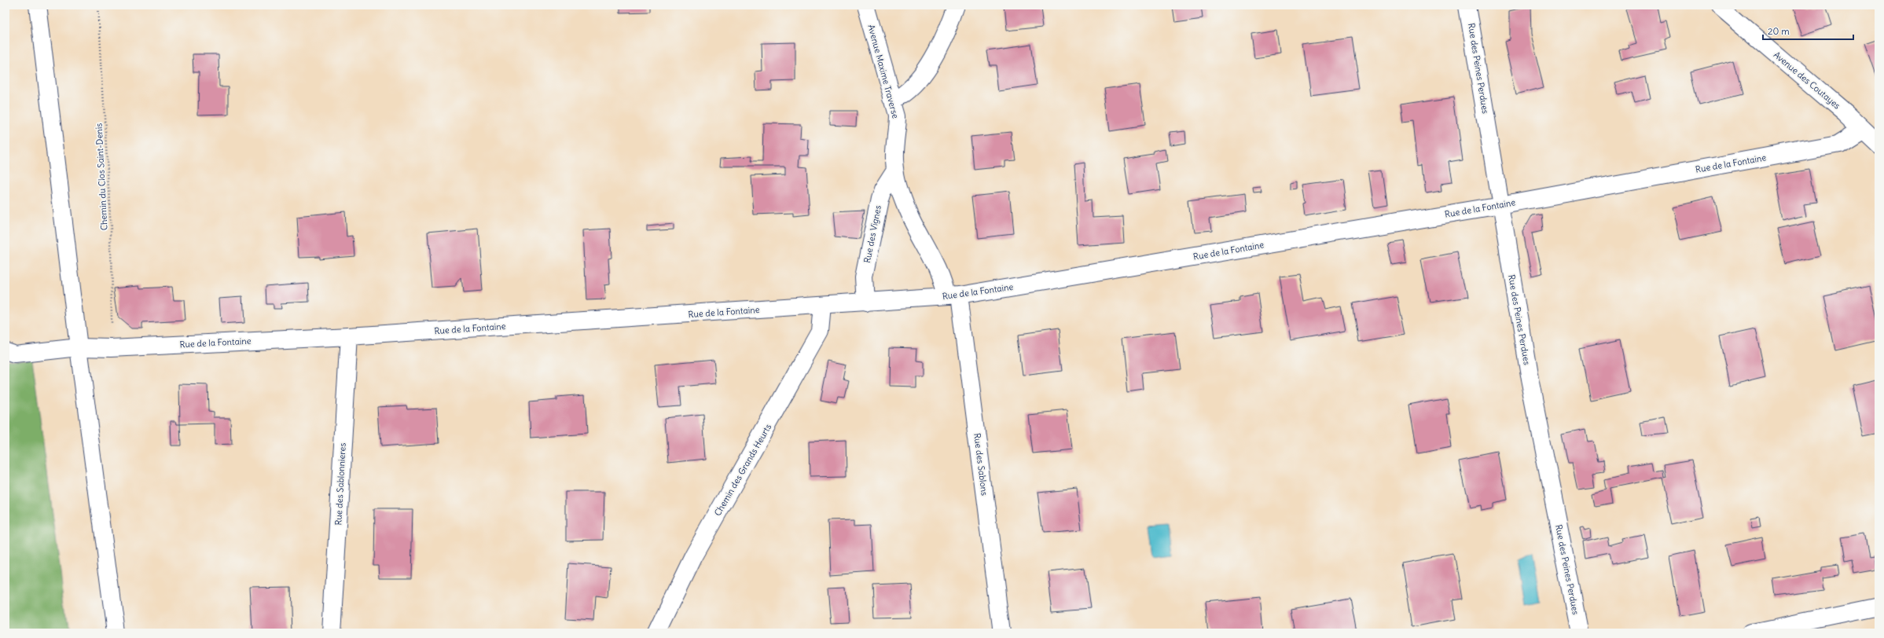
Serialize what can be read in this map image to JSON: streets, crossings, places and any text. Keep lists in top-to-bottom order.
{
  "streets": {
    "street": [
      "Rue des Peines Perdues",
      "Avenue Maxime Traverse",
      "Avenue des Coutayes",
      "Rue de la Fontaine",
      "Rue des Vignes",
      "Rue des Sablons",
      "Chemin des Grands Heurts",
      "Rue des Sablonnieres"
    ],
    "path": ["Chemin du Clos Saint-Denis"]
  },
  "crossings": [
    ["Rue des Peines Perdues", "Rue de la Fontaine"],
    ["Avenue Maxime Traverse", "Rue de la Fontaine"],
    ["Avenue Maxime Traverse", "Rue des Vignes"],
    ["Avenue Maxime Traverse", "Rue des Sablons"],
    ["Avenue des Coutayes", "Rue de la Fontaine"],
    ["Rue de la Fontaine", "Chemin du Clos Saint-Denis"],
    ["Rue de la Fontaine", "Rue des Vignes"],
    ["Rue de la Fontaine", "Rue des Sablons"],
    ["Rue de la Fontaine", "Chemin des Grands Heurts"],
    ["Rue de la Fontaine", "Rue des Sablonnieres"]
  ],
  "scale_bar": "20 m"
}
